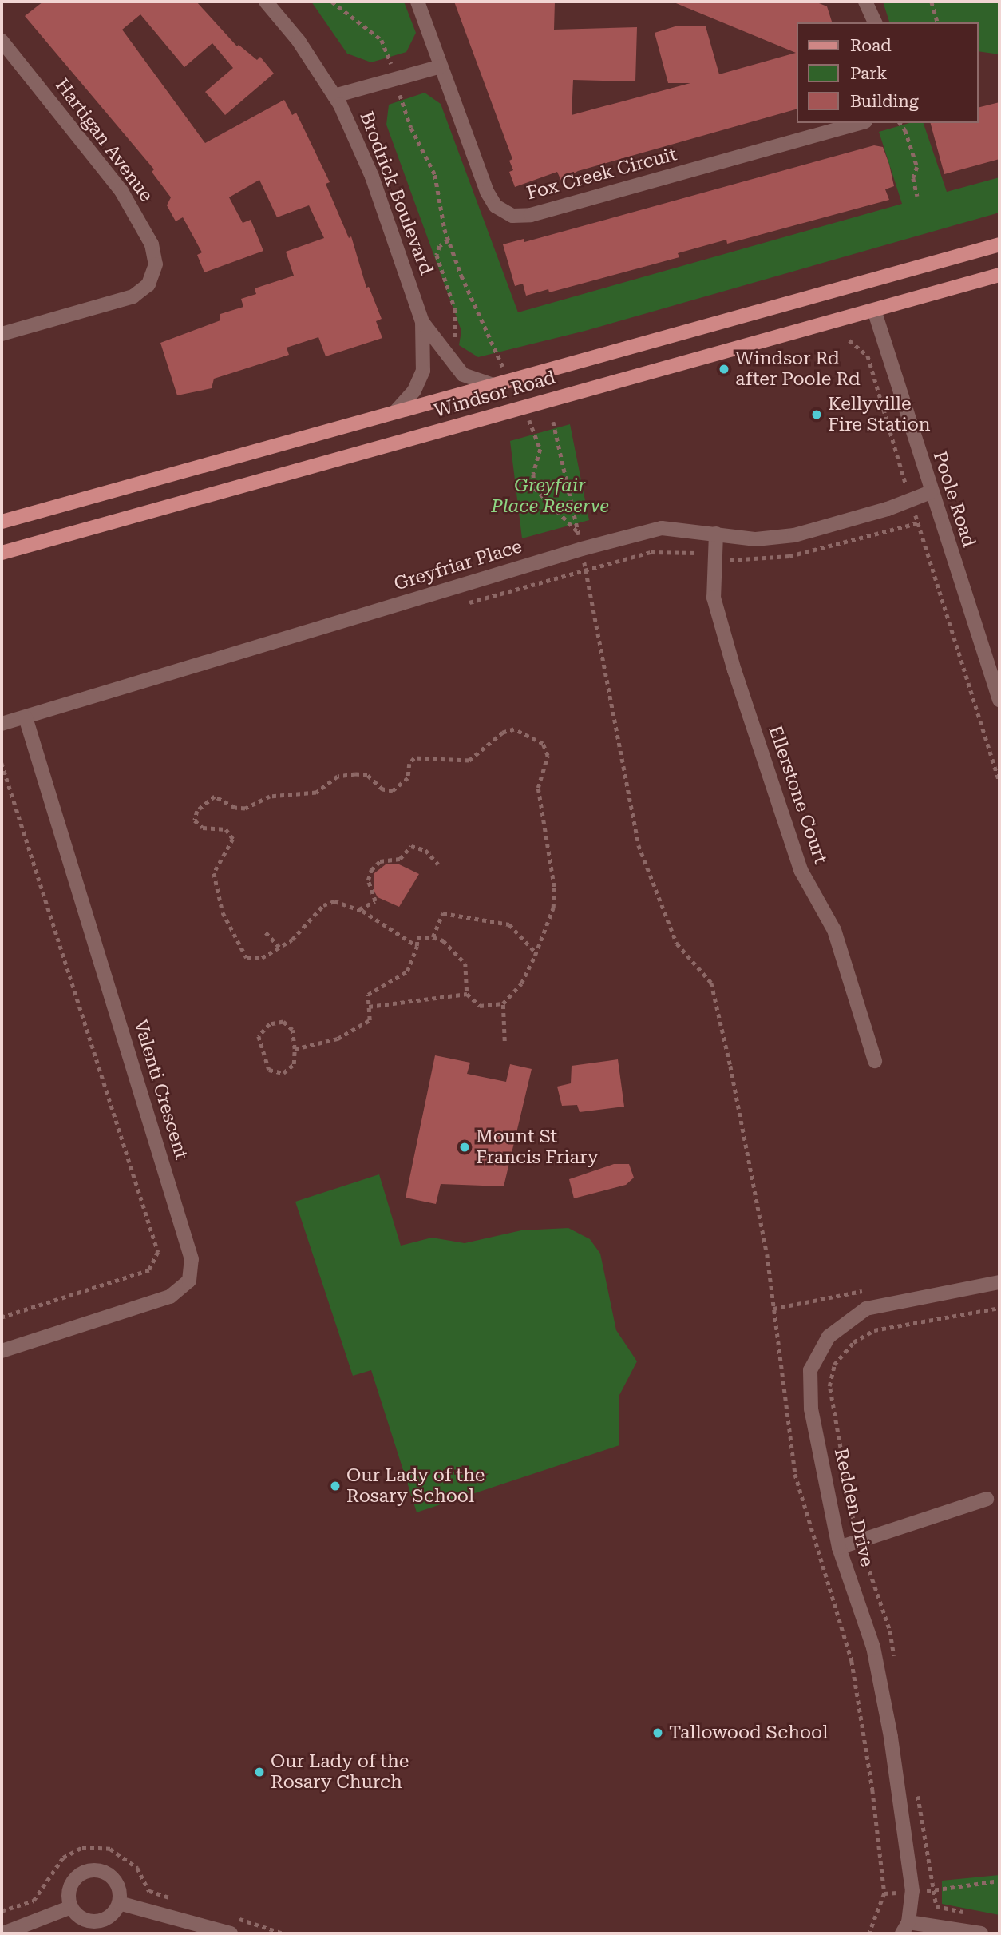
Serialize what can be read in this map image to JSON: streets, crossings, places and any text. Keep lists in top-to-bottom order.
{
  "streets": {
    "main road": ["Windsor Road"],
    "street": [
      "Hartigan Avenue",
      "Fox Creek Circuit",
      "Brodrick Boulevard",
      "Poole Road",
      "Greyfriar Place",
      "Ellerstone Court",
      "Valenti Crescent",
      "Redden Drive"
    ]
  },
  "crossings": [
    ["Brodrick Boulevard", "Windsor Road"],
    ["Windsor Road", "Poole Road"],
    ["Poole Road", "Greyfriar Place"],
    ["Greyfriar Place", "Ellerstone Court"],
    ["Greyfriar Place", "Valenti Crescent"]
  ],
  "parks": ["Greyfair Place Reserve"],
  "places": [
    "Windsor Rd after Poole Rd",
    "Kellyville Fire Station",
    "Mount St Francis Friary",
    "Our Lady of the Rosary School",
    "Tallowood School",
    "Our Lady of the Rosary Church"
  ],
  "legend": ["Road", "Park", "Building"]
}
